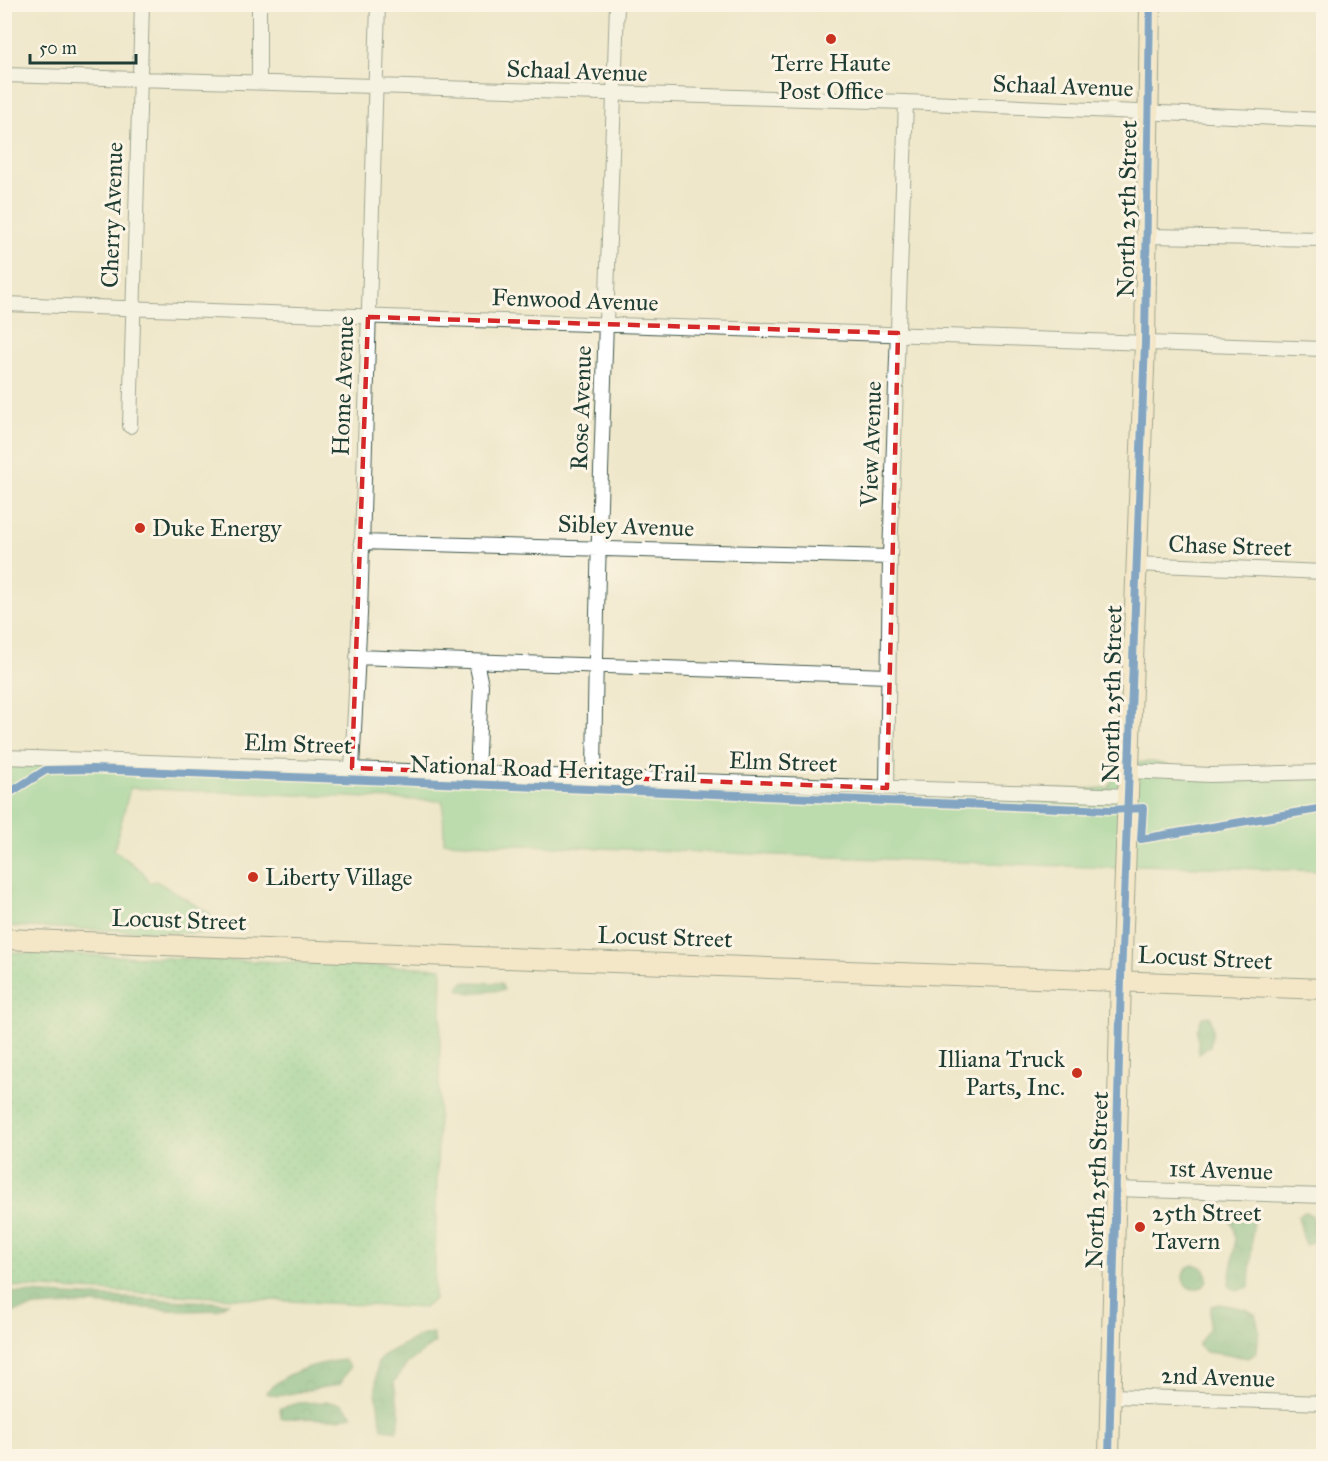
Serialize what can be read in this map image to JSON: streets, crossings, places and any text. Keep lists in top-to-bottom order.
{
  "streets": {
    "street": [
      "Schaal Avenue",
      "North 25th Street",
      "Cherry Avenue",
      "Fenwood Avenue",
      "Home Avenue",
      "Rose Avenue",
      "View Avenue",
      "Sibley Avenue",
      "Chase Street",
      "Elm Street",
      "Locust Street",
      "1st Avenue",
      "2nd Avenue"
    ],
    "cycle path": ["National Road Heritage Trail"]
  },
  "crossings": [
    ["Schaal Avenue", "North 25th Street"],
    ["Schaal Avenue", "Cherry Avenue"],
    ["Schaal Avenue", "Home Avenue"],
    ["Schaal Avenue", "Rose Avenue"],
    ["Schaal Avenue", "View Avenue"],
    ["North 25th Street", "Fenwood Avenue"],
    ["North 25th Street", "Chase Street"],
    ["North 25th Street", "Elm Street"],
    ["North 25th Street", "Locust Street"],
    ["North 25th Street", "1st Avenue"],
    ["North 25th Street", "2nd Avenue"],
    ["Cherry Avenue", "Fenwood Avenue"],
    ["Fenwood Avenue", "Home Avenue"],
    ["Fenwood Avenue", "Rose Avenue"],
    ["Fenwood Avenue", "View Avenue"],
    ["Home Avenue", "Sibley Avenue"],
    ["Home Avenue", "Elm Street"],
    ["Rose Avenue", "Sibley Avenue"],
    ["Rose Avenue", "Elm Street"],
    ["View Avenue", "Sibley Avenue"],
    ["View Avenue", "Elm Street"]
  ],
  "places": [
    "Terre Haute Post Office",
    "Duke Energy",
    "Liberty Village",
    "Illiana Truck Parts, Inc.",
    "25th Street Tavern"
  ],
  "scale_bar": "50 m"
}
